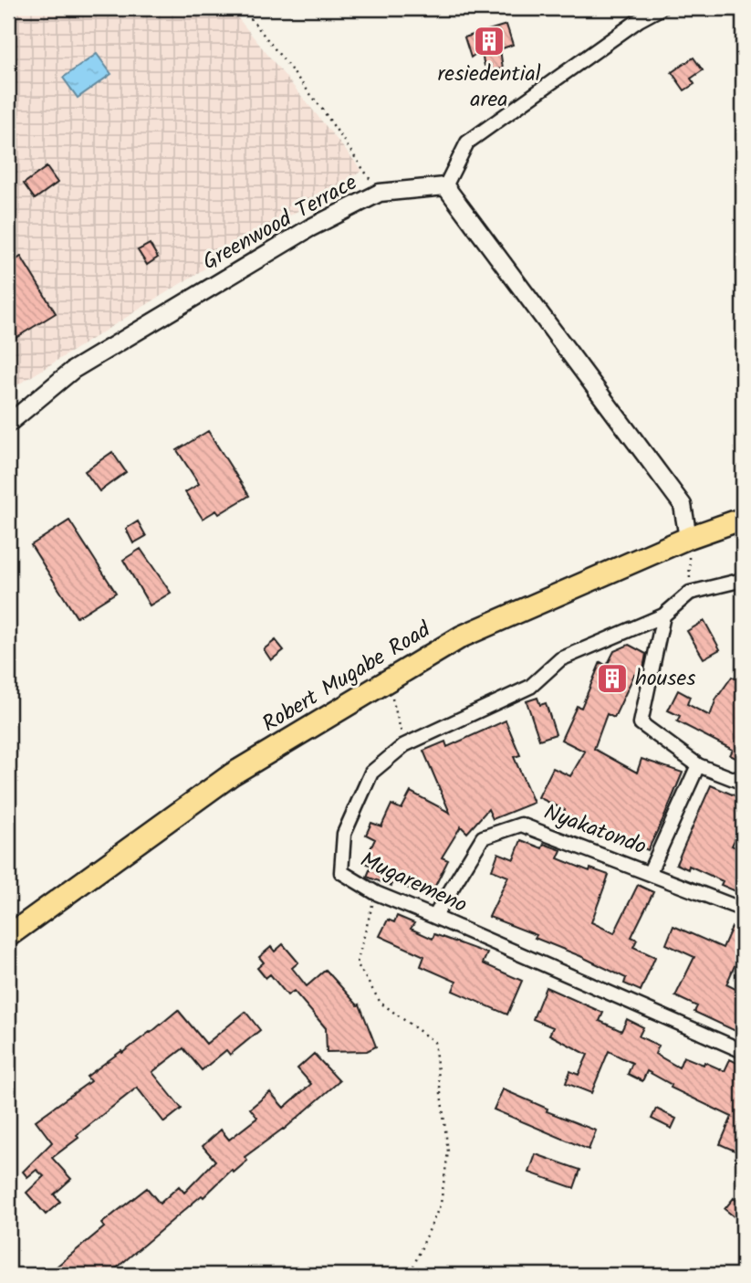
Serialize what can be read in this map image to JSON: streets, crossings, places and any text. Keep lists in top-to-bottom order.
{
  "streets": {
    "main road": ["Robert Mugabe Road"],
    "street": ["Greenwood Terrace", "Nyakatondo", "Mugaremeno"]
  },
  "crossings": [
    ["Nyakatondo", "Mugaremeno"]
  ],
  "places": {
    "building": ["resiedential area", "houses"]
  }
}
